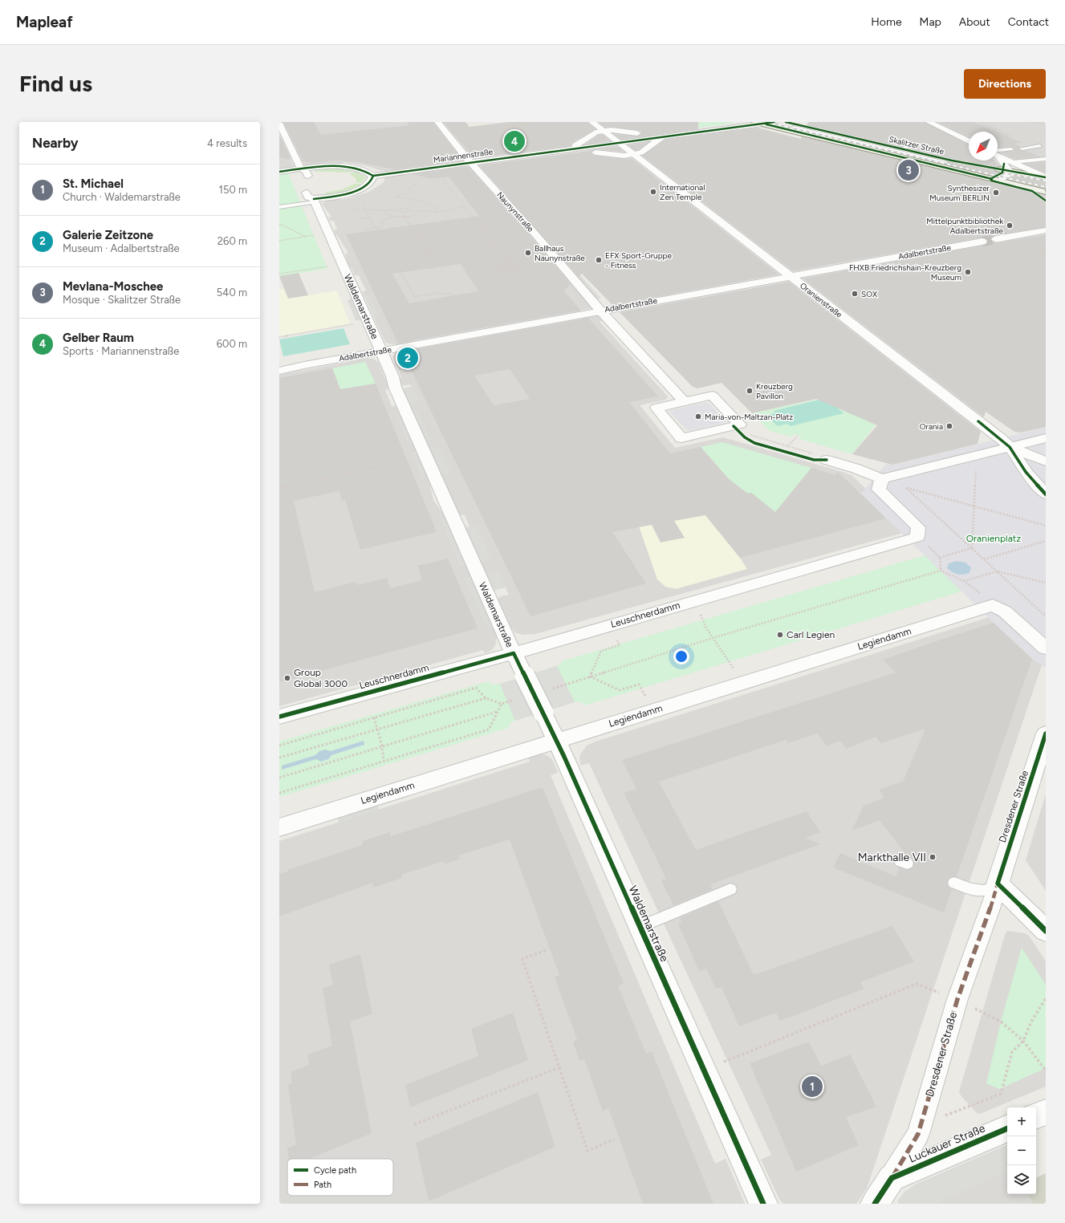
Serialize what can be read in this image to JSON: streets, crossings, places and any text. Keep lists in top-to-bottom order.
{
  "streets": {
    "main road": ["Skalitzer Straße"],
    "street": [
      "Mariannenstraße",
      "Naunynstraße",
      "Adalbertstraße",
      "Oranienstraße",
      "Waldemarstraße",
      "Leuschnerdamm",
      "Legiendamm",
      "Dresdener Straße",
      "Luckauer Straße"
    ]
  },
  "crossings": [
    ["Mariannenstraße", "Naunynstraße"],
    ["Mariannenstraße", "Oranienstraße"],
    ["Naunynstraße", "Adalbertstraße"],
    ["Adalbertstraße", "Oranienstraße"],
    ["Adalbertstraße", "Waldemarstraße"],
    ["Waldemarstraße", "Leuschnerdamm"],
    ["Waldemarstraße", "Legiendamm"],
    ["Dresdener Straße", "Luckauer Straße"]
  ],
  "parks": ["Oranienplatz"],
  "places": [
    "International Zen Temple",
    "Synthesizer Museum BERLIN",
    "Mittelpunktbibliothek Adalbertstraße",
    "Ballhaus Naunynstraße",
    "EFX Sport-Gruppe - Fitness",
    "FHXB Friedrichshain-Kreuzberg Museum",
    "SOX",
    "Kreuzberg Pavillon",
    "Maria-von-Maltzan-Platz",
    "Orania",
    "Carl Legien",
    "Group Global 3000",
    "Markthalle VII"
  ],
  "legend": ["Cycle path", "Path"],
  "north": "bottom left",
  "page": {
    "header": "Mapleaf",
    "nav": [
      "Home",
      "Map",
      "About",
      "Contact"
    ],
    "buttons": "Directions",
    "title": "Find us",
    "heading": ["Nearby", "4 results"],
    "pins": [
      "4",
      "3",
      "2",
      "1"
    ],
    "list": [
      {
        "mark": "1",
        "name": "St. Michael",
        "note": "Church · Waldemarstraße",
        "value": "150 m"
      },
      {
        "mark": "2",
        "name": "Galerie Zeitzone",
        "note": "Museum · Adalbertstraße",
        "value": "260 m"
      },
      {
        "mark": "3",
        "name": "Mevlana-Moschee",
        "note": "Mosque · Skalitzer Straße",
        "value": "540 m"
      },
      {
        "mark": "4",
        "name": "Gelber Raum",
        "note": "Sports · Mariannenstraße",
        "value": "600 m"
      }
    ],
    "map_buttons": ["+", "−"]
  }
}
